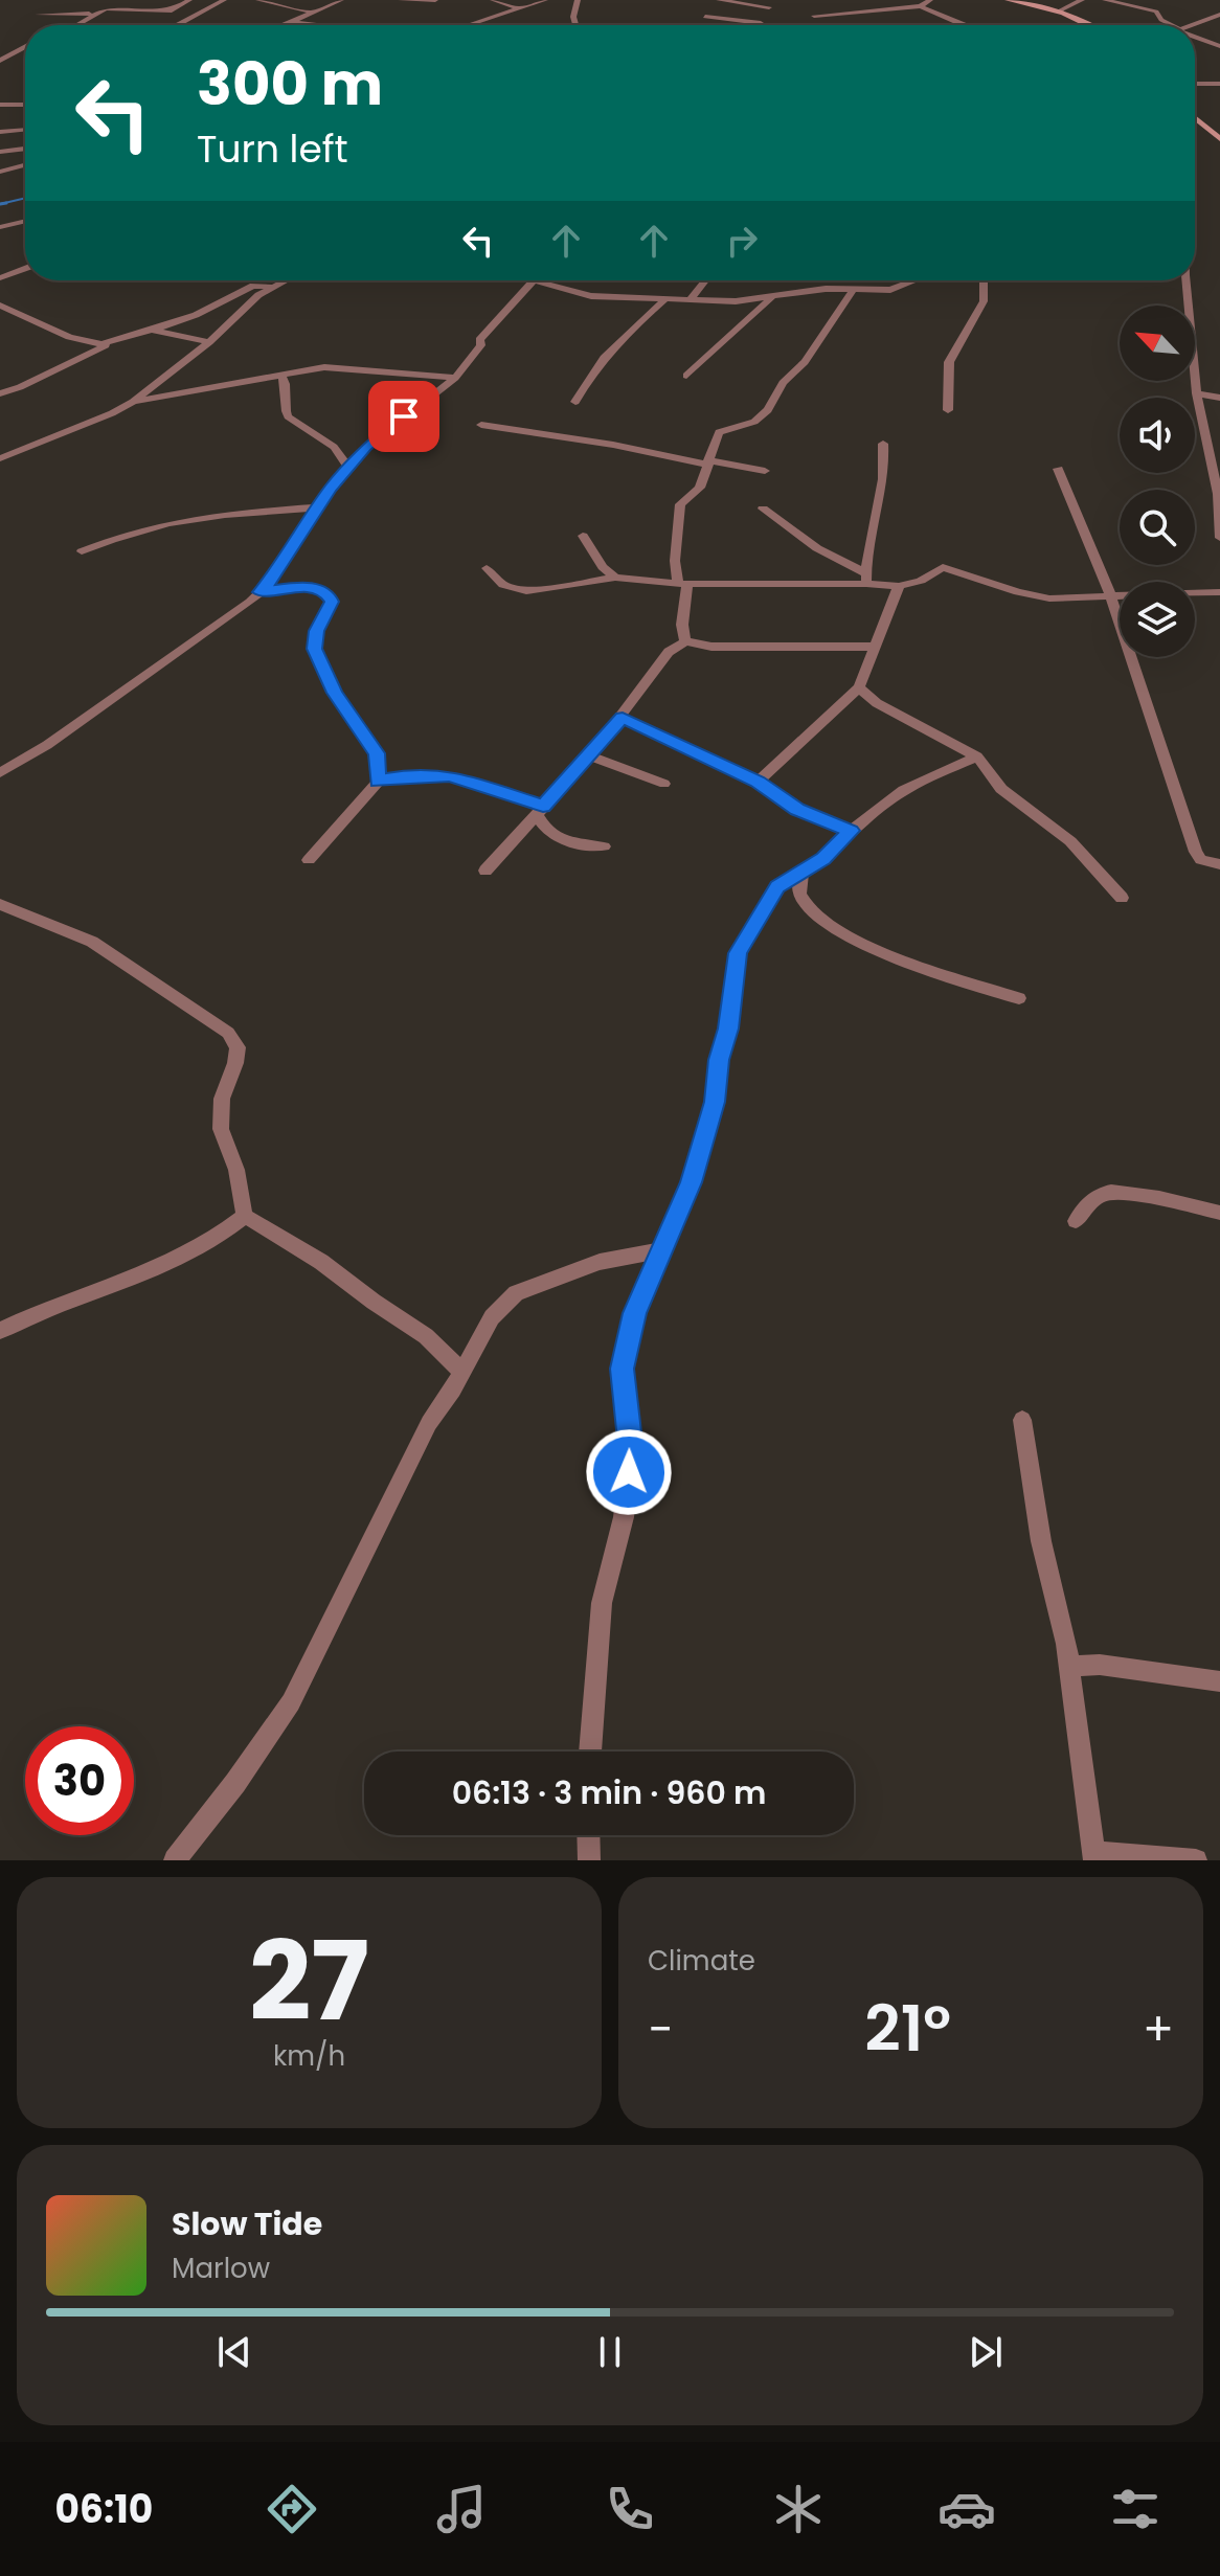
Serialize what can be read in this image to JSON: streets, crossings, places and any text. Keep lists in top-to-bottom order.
{
  "north": "top left",
  "page": {
    "turn": ["300 m", "Turn left"],
    "limit": "30",
    "trip": "06:13 · 3 min · 960 m",
    "tile": [
      ["27", "km/h"],
      "Climate"
    ],
    "heat": ["−", "21°", "+"],
    "song": ["Slow Tide", "Marlow"],
    "tabs": "06:10"
  }
}
